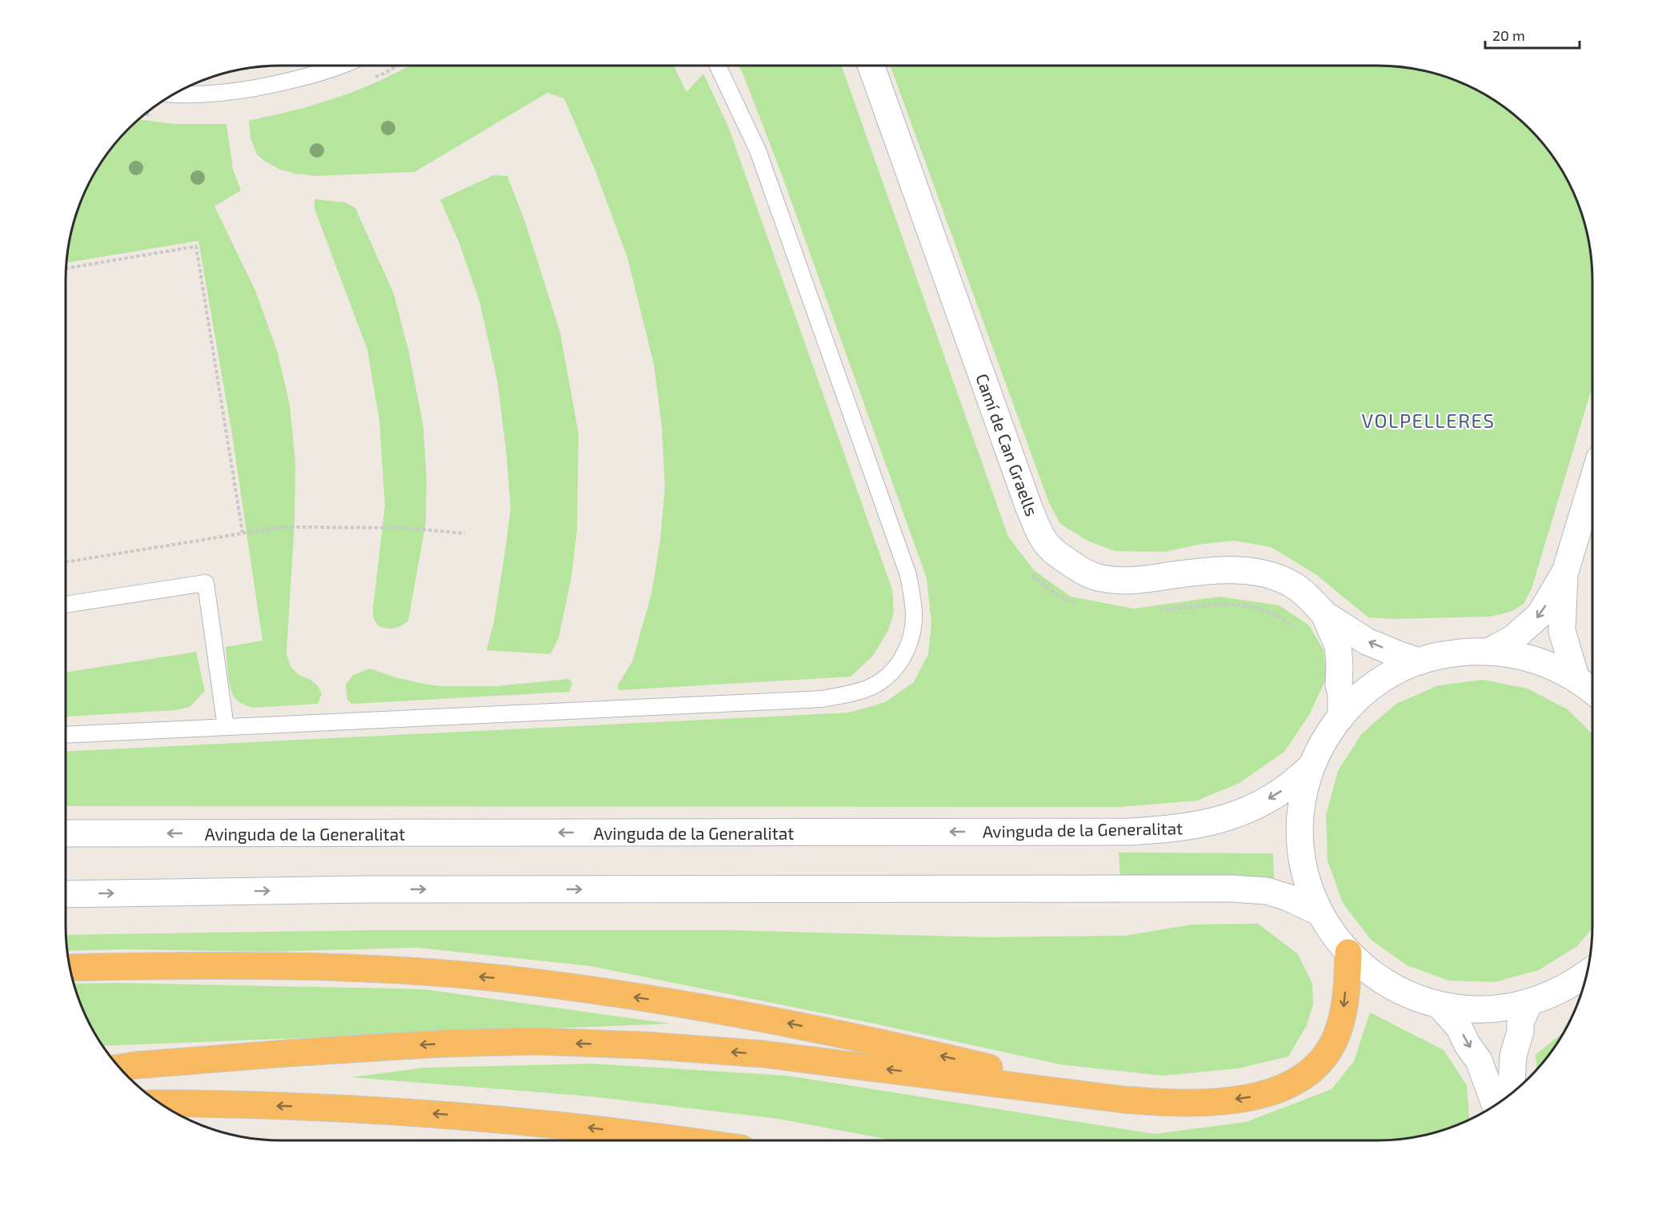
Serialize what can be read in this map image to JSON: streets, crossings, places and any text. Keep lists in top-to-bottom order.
{
  "streets": {
    "street": ["Camí de Can Graells", "Avinguda de la Generalitat"]
  },
  "districts": ["VOLPELLERES"],
  "scale_bar": "20 m"
}
